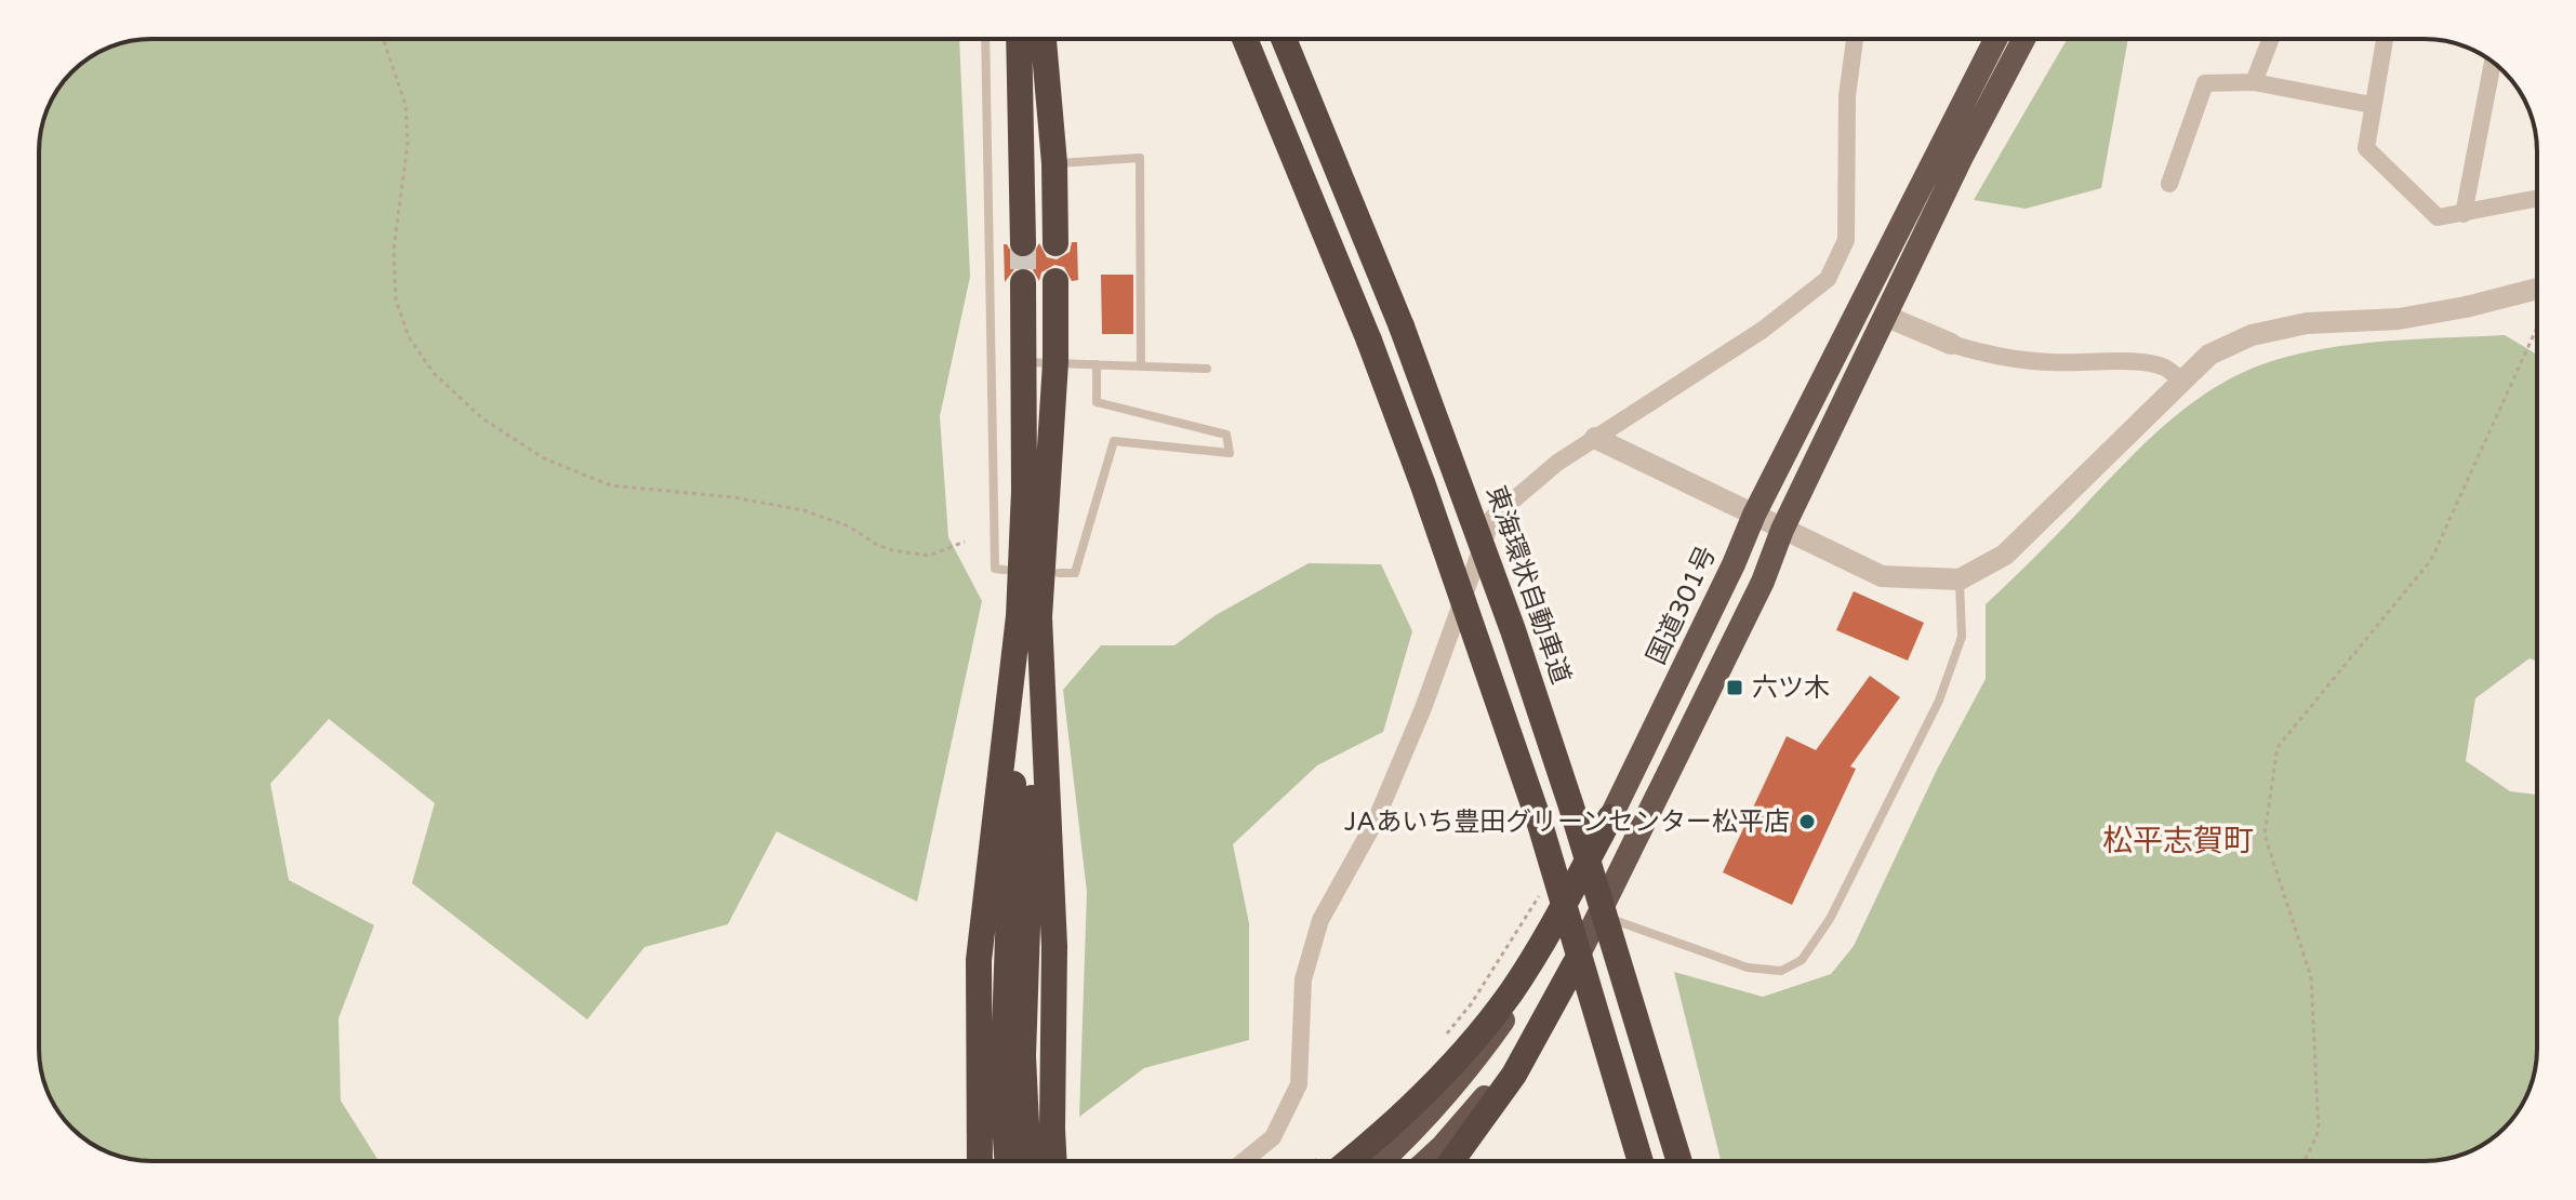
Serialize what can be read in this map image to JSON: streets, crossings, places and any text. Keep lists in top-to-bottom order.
{
  "streets": {
    "highway": ["東海環状自動車道", "国道301号"]
  },
  "districts": ["松平志賀町"],
  "places": {
    "transit": ["六ツ木"],
    "other": ["JAあいち豊田グリーンセンター松平店"]
  }
}
